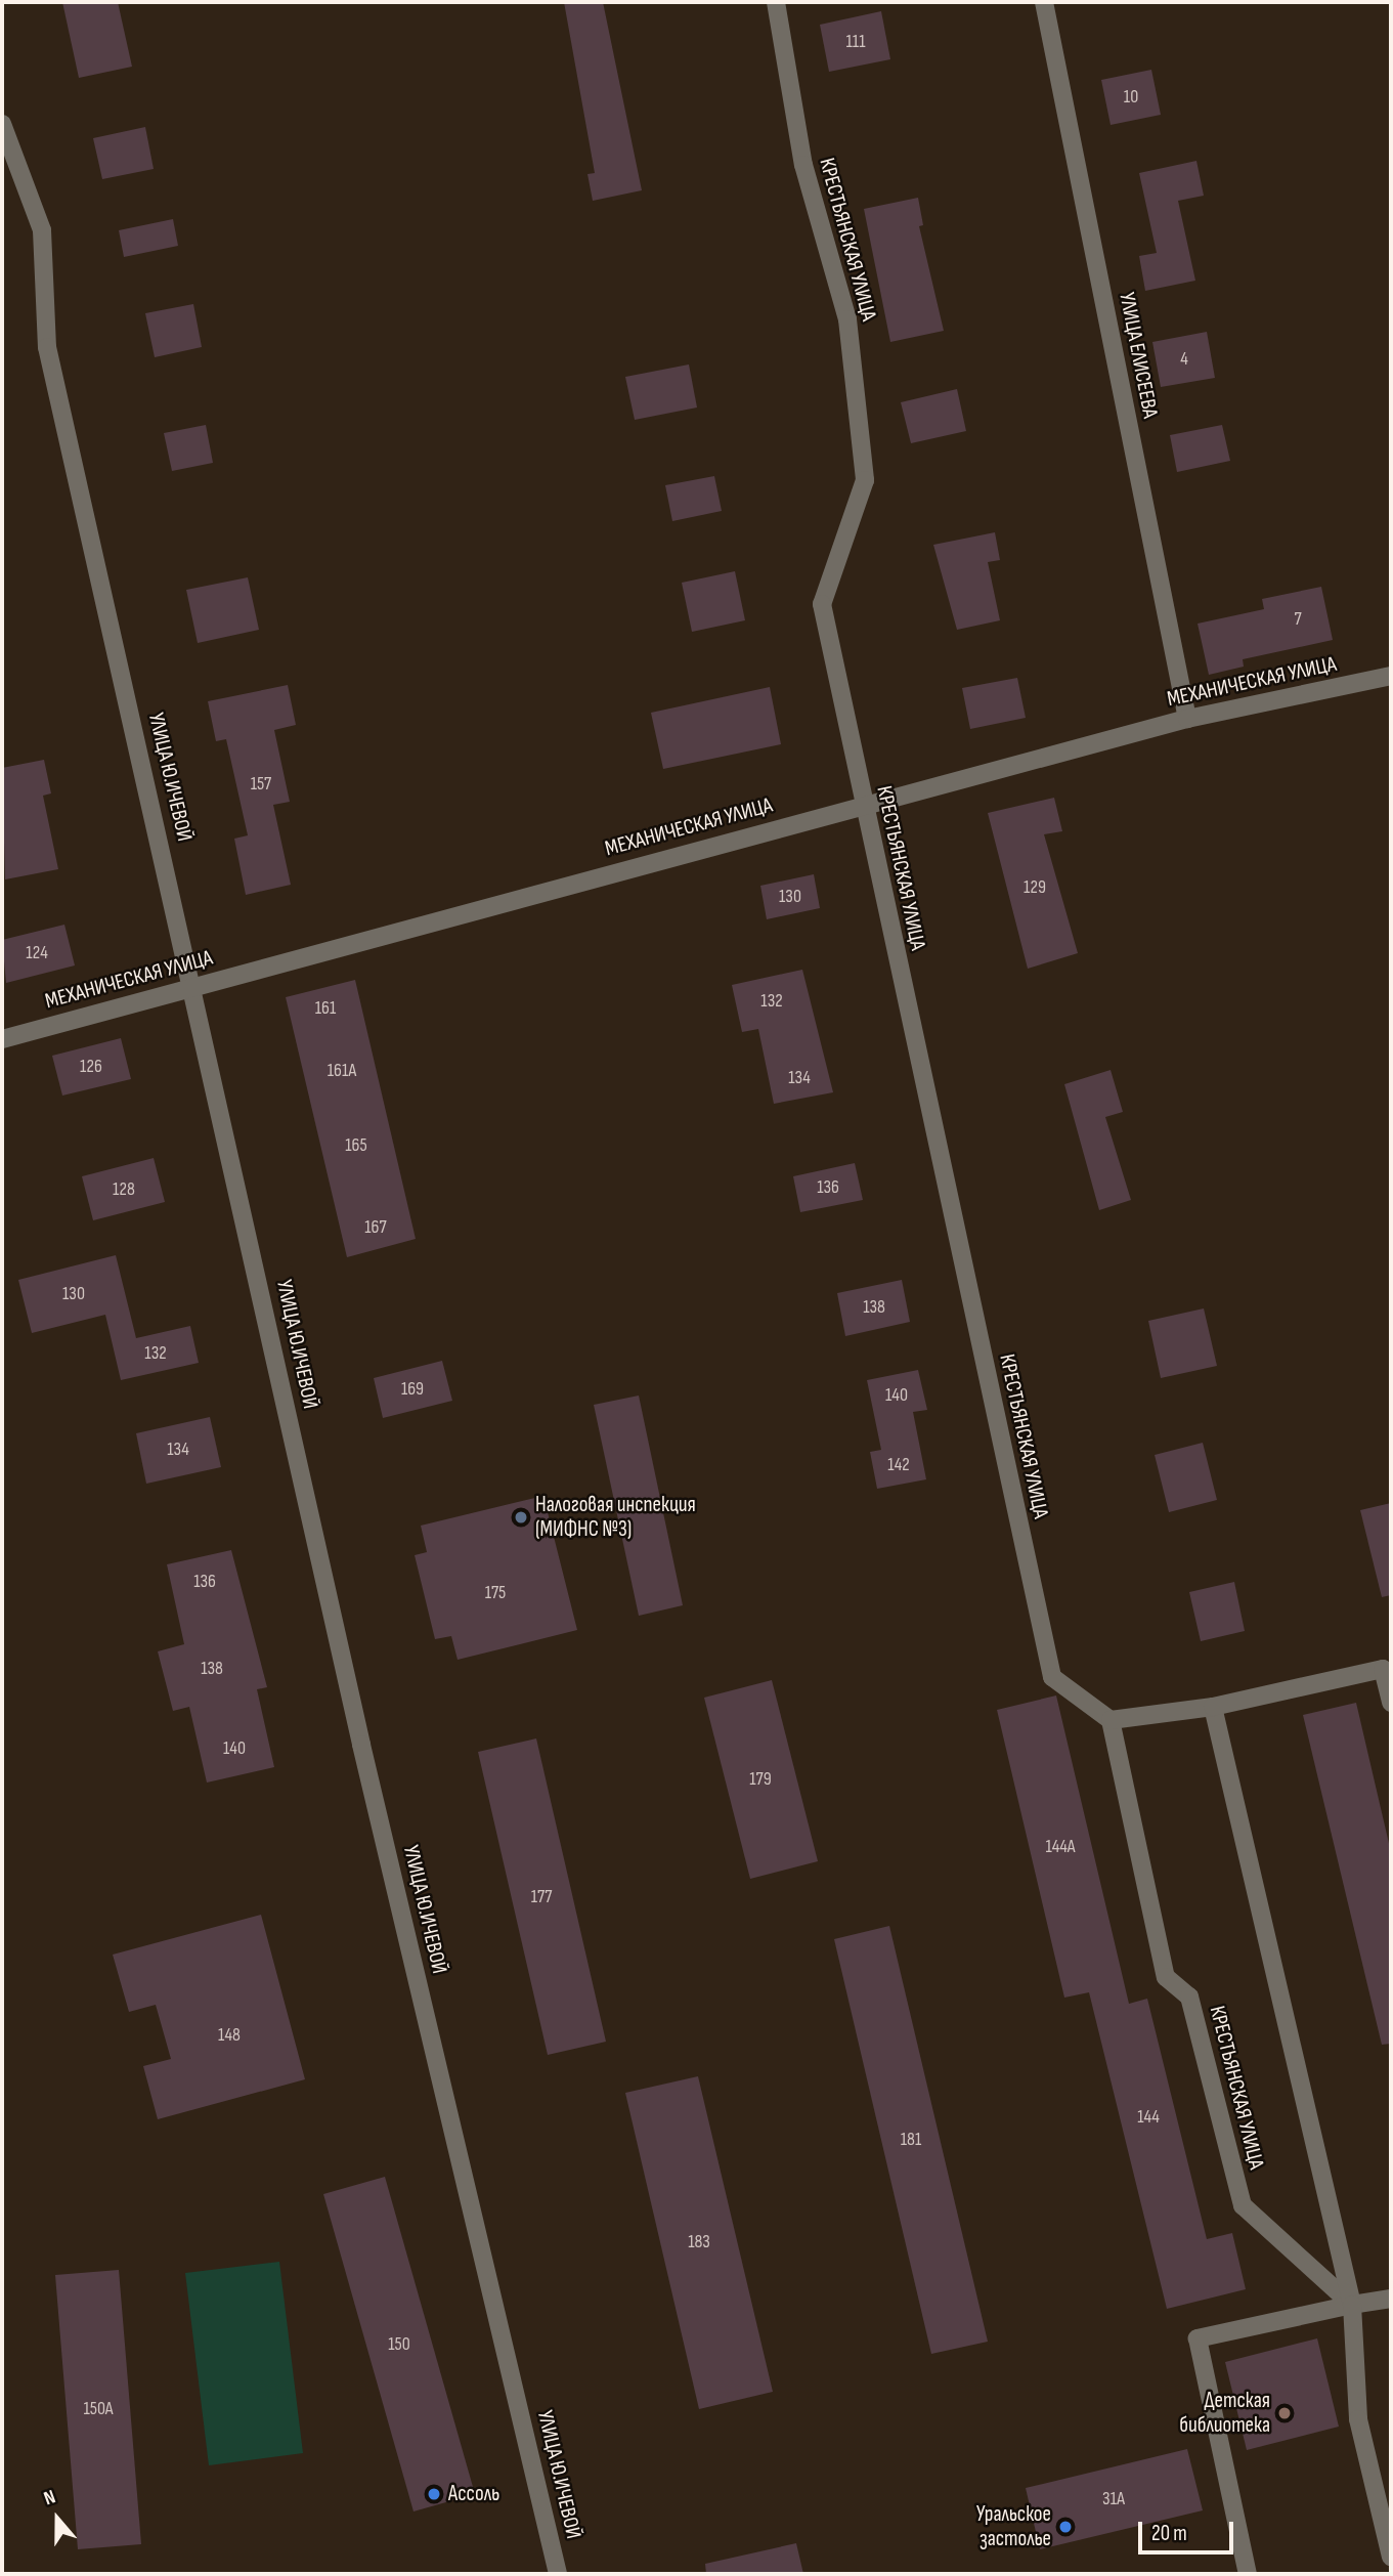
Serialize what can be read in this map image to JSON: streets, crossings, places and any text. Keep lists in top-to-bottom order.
{
  "streets": {
    "street": [
      "КРЕСТЬЯНСКАЯ УЛИЦА",
      "УЛИЦА ЕЛИСЕЕВА",
      "МЕХАНИЧЕСКАЯ УЛИЦА",
      "УЛИЦА Ю.ИЧЕВОЙ"
    ]
  },
  "crossings": [
    ["КРЕСТЬЯНСКАЯ УЛИЦА", "МЕХАНИЧЕСКАЯ УЛИЦА"],
    ["УЛИЦА ЕЛИСЕЕВА", "МЕХАНИЧЕСКАЯ УЛИЦА"],
    ["МЕХАНИЧЕСКАЯ УЛИЦА", "УЛИЦА Ю.ИЧЕВОЙ"]
  ],
  "places": [
    "Налоговая инспекция (МИФНС №3)",
    "Детская библиотека",
    "Ассоль",
    "Уральское застолье"
  ],
  "house_numbers": [
    "111",
    "10",
    "4",
    "7",
    "157",
    "129",
    "130",
    "124",
    "132",
    "161",
    "126",
    "161А",
    "134",
    "165",
    "136",
    "128",
    "167",
    "130",
    "138",
    "132",
    "169",
    "140",
    "134",
    "142",
    "136",
    "175",
    "138",
    "140",
    "179",
    "144А",
    "177",
    "148",
    "144",
    "181",
    "183",
    "150",
    "150А",
    "31А"
  ],
  "scale_bar": "20 m",
  "north": "top"
}
